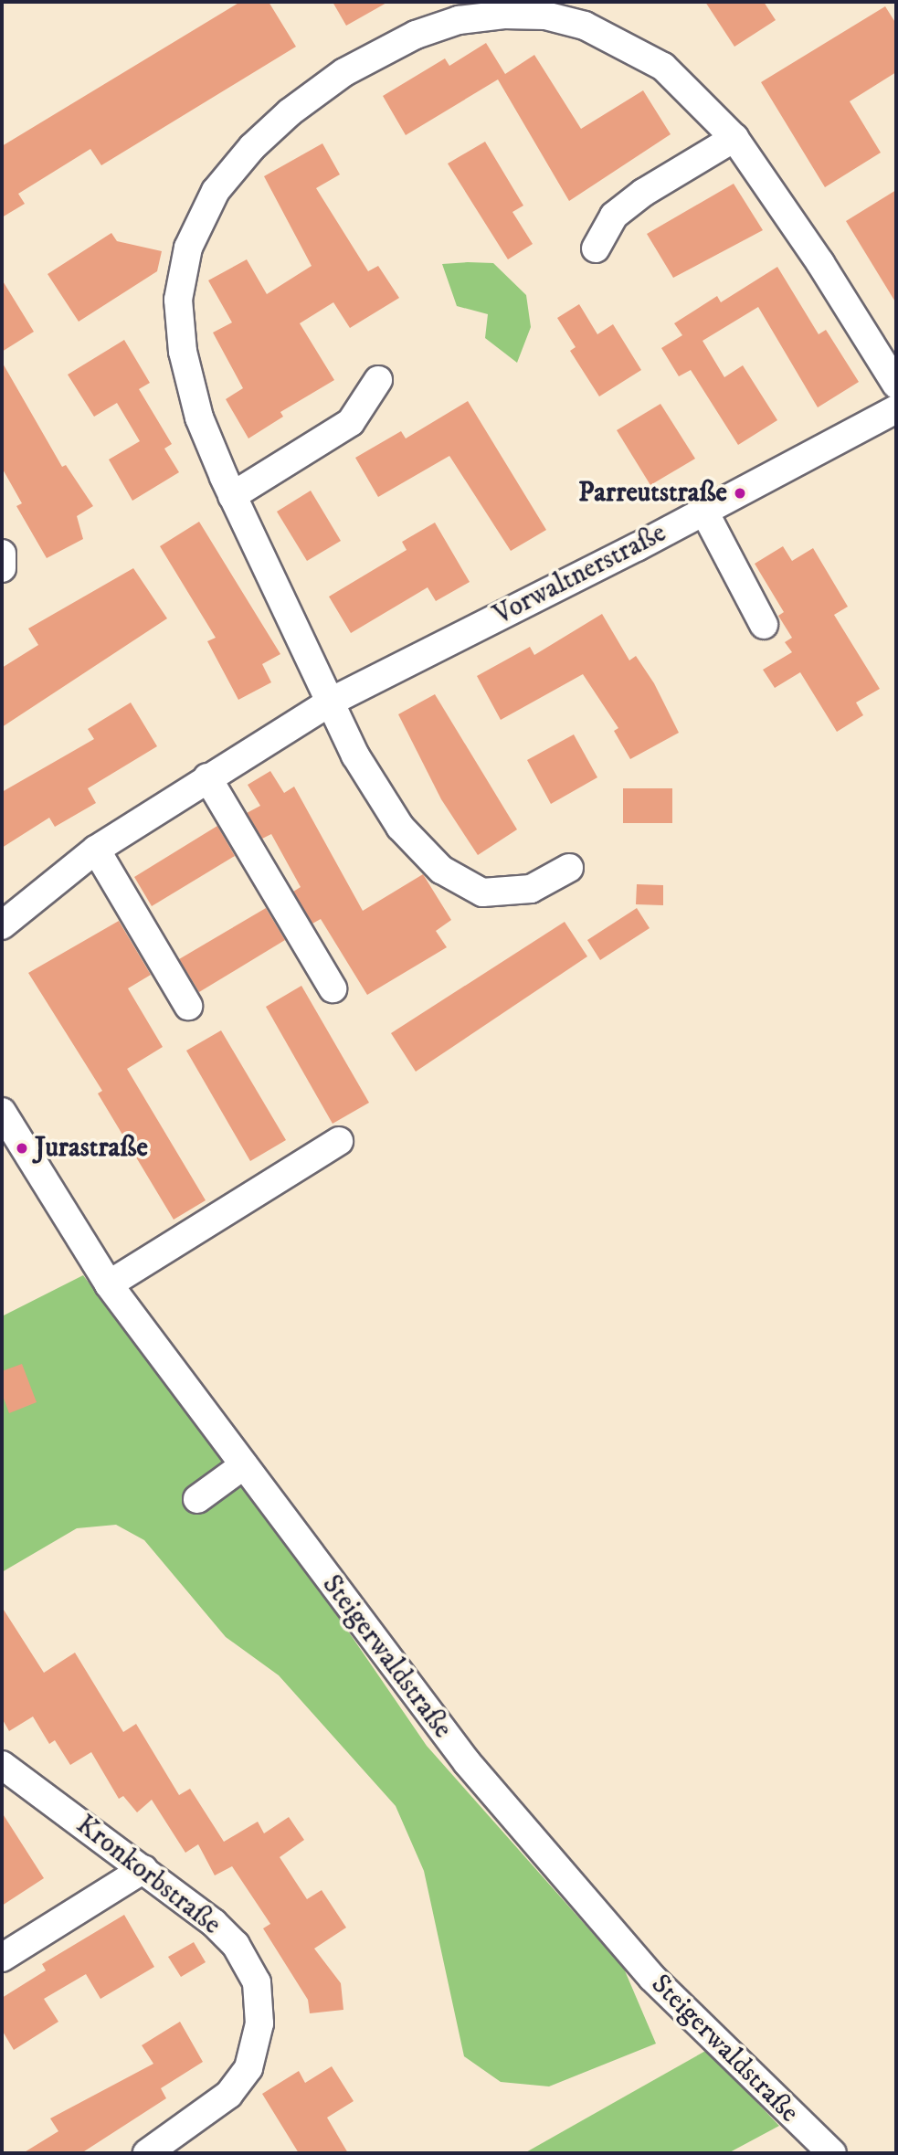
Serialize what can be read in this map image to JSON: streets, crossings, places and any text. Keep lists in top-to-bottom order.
{
  "streets": {
    "street": ["Vorwaltnerstraße", "Steigerwaldstraße", "Kronkorbstraße"]
  },
  "places": ["Parreutstraße", "Jurastraße"]
}
